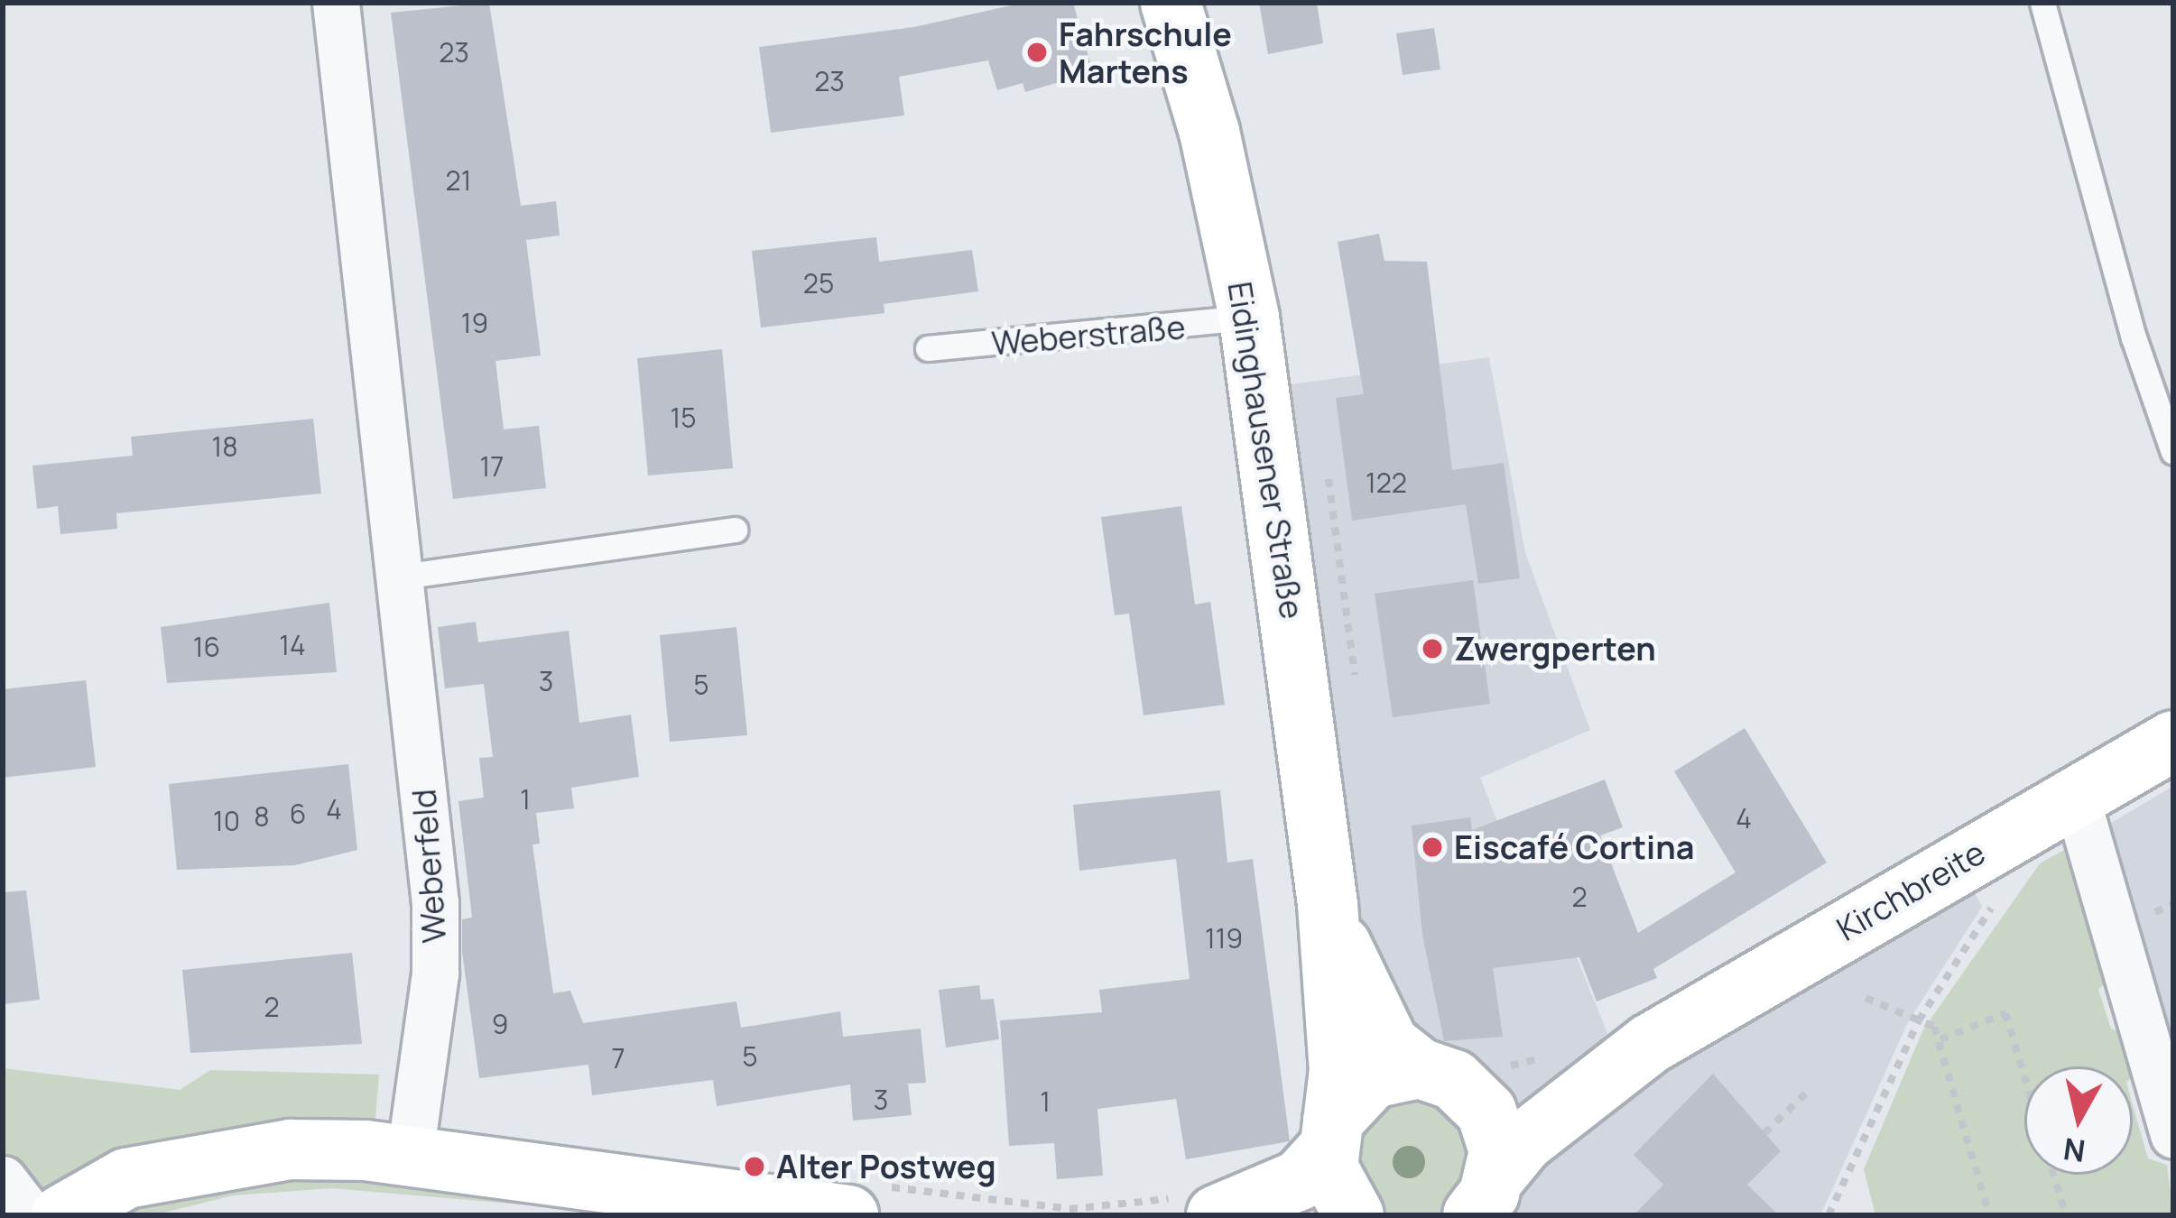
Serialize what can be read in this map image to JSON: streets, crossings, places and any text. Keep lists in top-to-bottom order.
{
  "streets": {
    "street": ["Eidinghausener Straße", "Weberfeld", "Kirchbreite"],
    "lane": ["Weberstraße"]
  },
  "crossings": [
    ["Weberstraße", "Eidinghausener Straße"],
    ["Eidinghausener Straße", "Kirchbreite"]
  ],
  "places": [
    "Fahrschule Martens",
    "Zwergperten",
    "Eiscafé Cortina",
    "Alter Postweg"
  ],
  "house_numbers": [
    "23",
    "23",
    "21",
    "25",
    "19",
    "15",
    "18",
    "17",
    "122",
    "14",
    "16",
    "3",
    "5",
    "1",
    "4",
    "6",
    "8",
    "4",
    "10",
    "2",
    "119",
    "2",
    "9",
    "5",
    "7",
    "3",
    "1"
  ],
  "north": "bottom"
}
